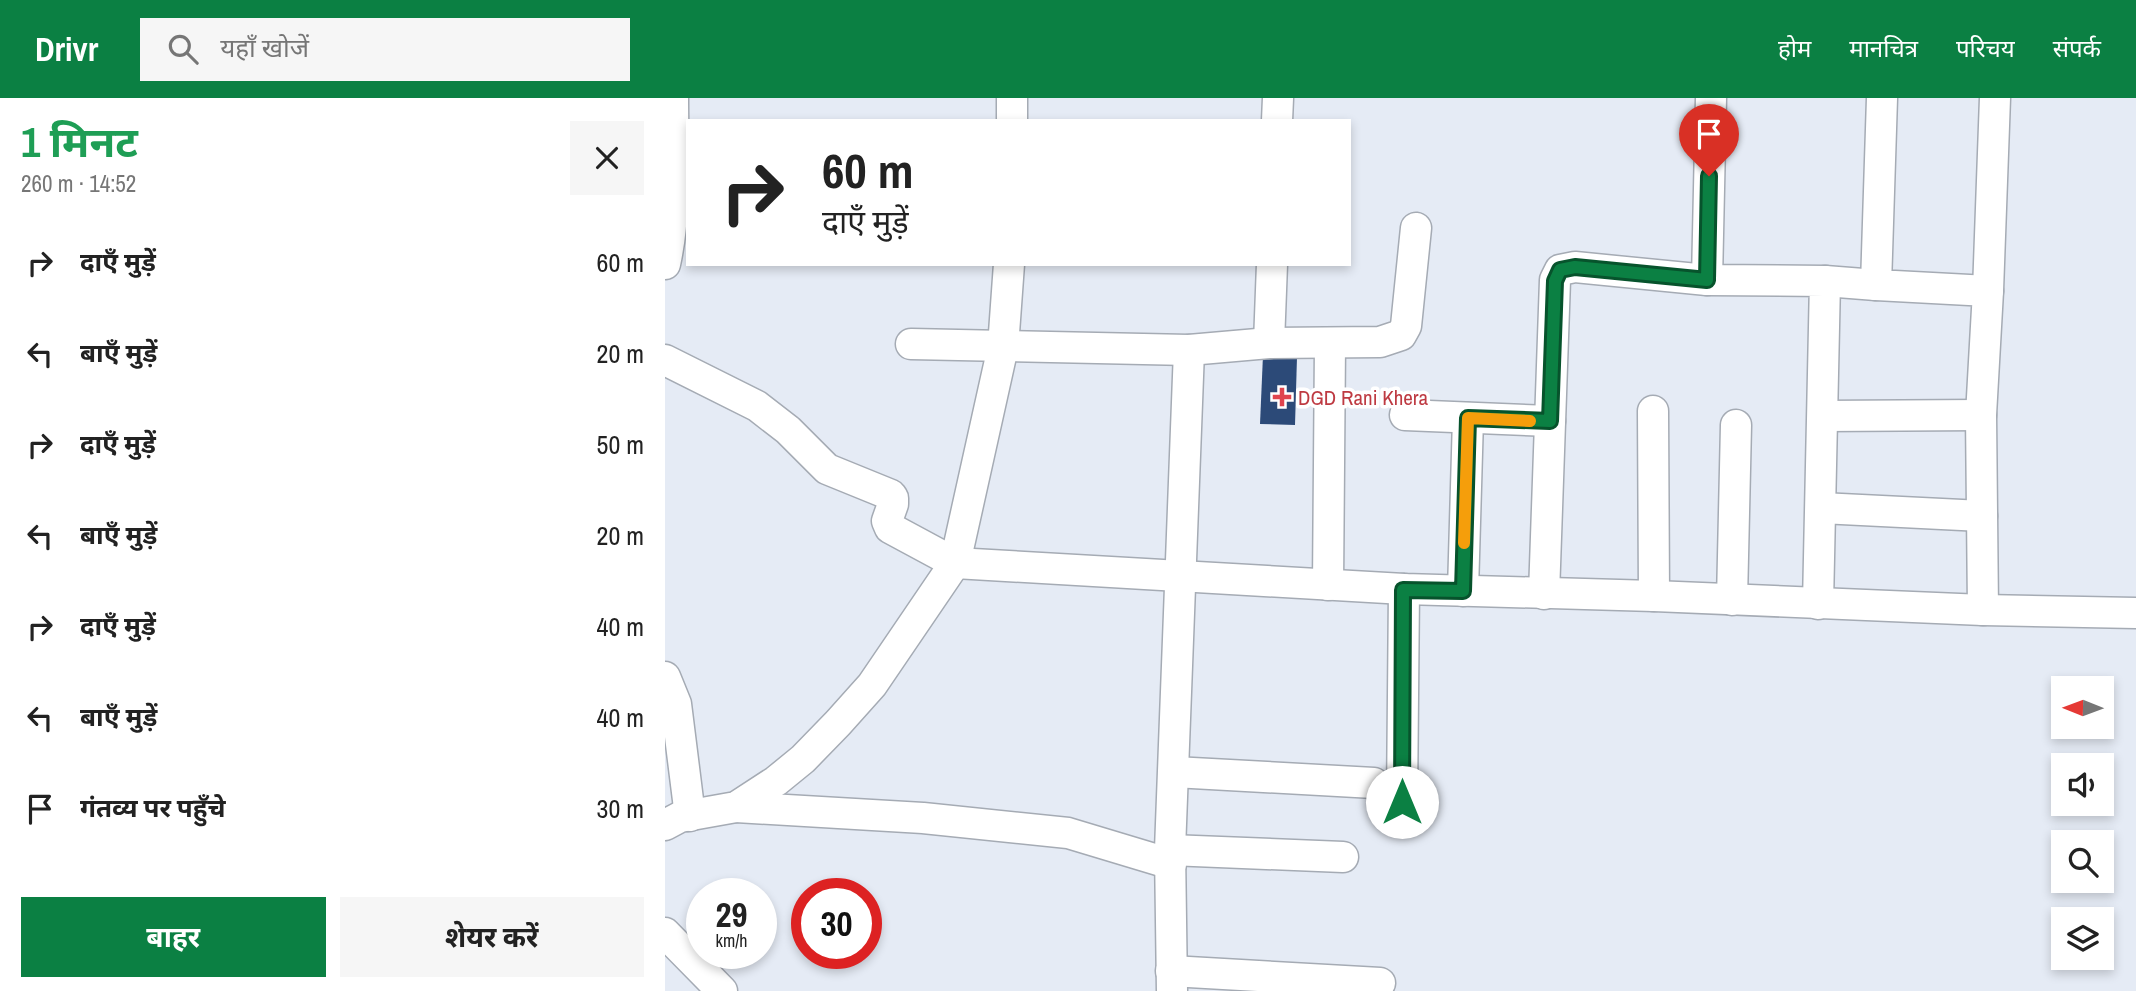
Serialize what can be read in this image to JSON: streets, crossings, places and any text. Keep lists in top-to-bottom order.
{
  "places": {
    "health": ["DGD Rani Khera"]
  },
  "north": "left",
  "page": {
    "header": "Drivr",
    "search": "यहाँ खोजें",
    "nav": [
      "होम",
      "मानचित्र",
      "परिचय",
      "संपर्क"
    ],
    "heading": ["1 मिनट", "260 m · 14:52"],
    "turn": ["60 m", "दाएँ मुड़ें"],
    "list": [
      {
        "name": "दाएँ मुड़ें",
        "value": "60 m"
      },
      {
        "name": "बाएँ मुड़ें",
        "value": "20 m"
      },
      {
        "name": "दाएँ मुड़ें",
        "value": "50 m"
      },
      {
        "name": "बाएँ मुड़ें",
        "value": "20 m"
      },
      {
        "name": "दाएँ मुड़ें",
        "value": "40 m"
      },
      {
        "name": "बाएँ मुड़ें",
        "value": "40 m"
      },
      {
        "name": "गंतव्य पर पहुँचे",
        "value": "30 m"
      }
    ],
    "speed": "29 km/h",
    "limit": "30",
    "buttons": ["बाहर", "शेयर करें"]
  }
}
